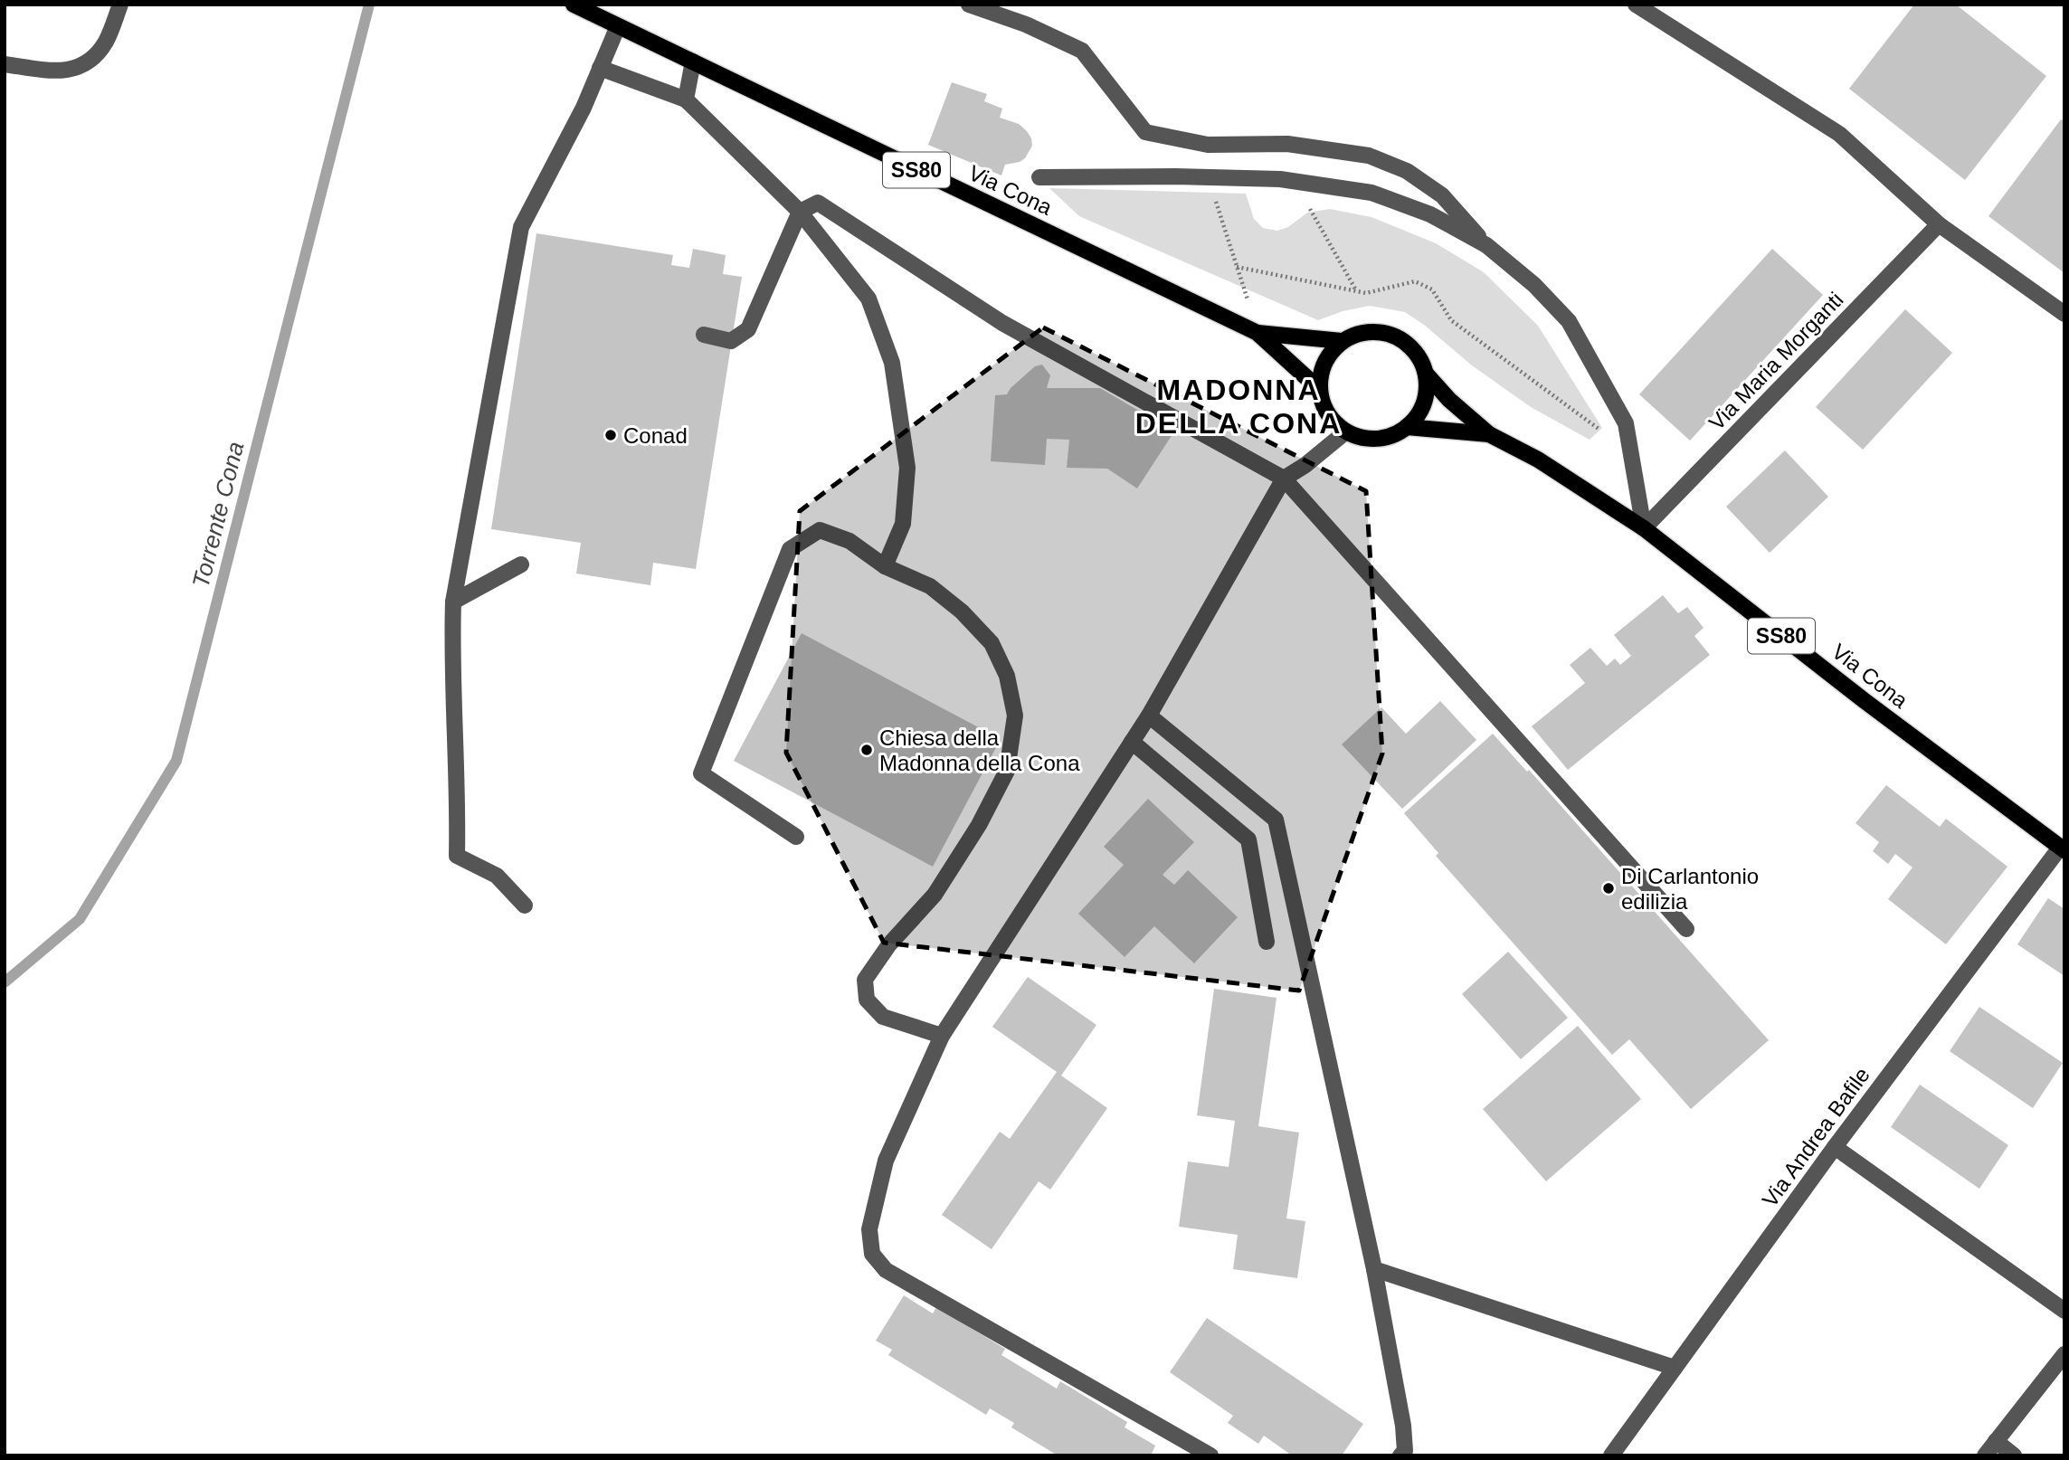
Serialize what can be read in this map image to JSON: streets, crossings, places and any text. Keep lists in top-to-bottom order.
{
  "streets": {
    "main road": ["SS80", "Via Cona"],
    "street": ["Via Maria Morganti", "Via Andrea Bafile"]
  },
  "crossings": [
    ["SS80", "Via Cona"],
    ["Via Cona", "Via Maria Morganti"],
    ["Via Cona", "Via Andrea Bafile"]
  ],
  "districts": ["MADONNA DELLA CONA"],
  "water": ["Torrente Cona"],
  "places": ["Conad", "Chiesa della Madonna della Cona", "Di Carlantonio edilizia"]
}
